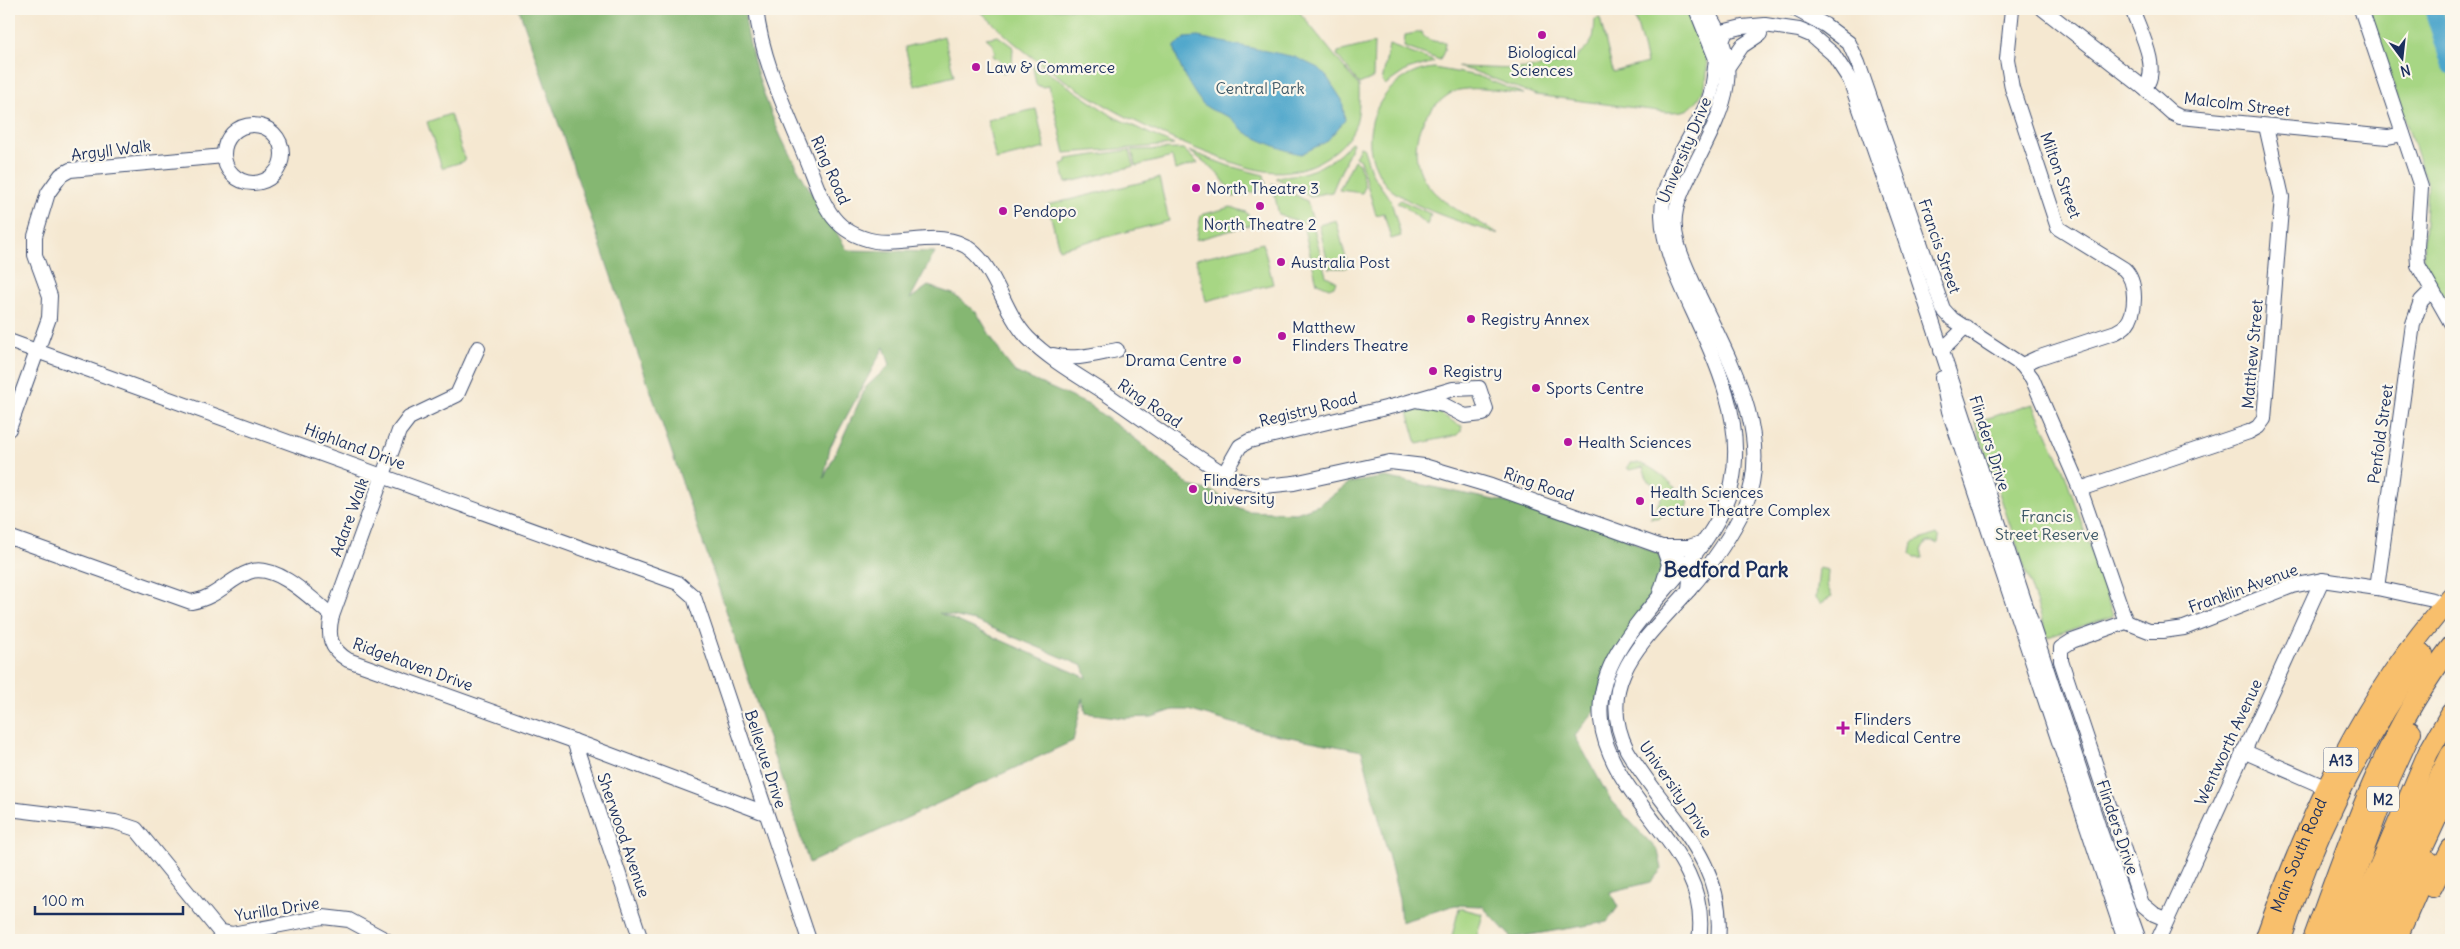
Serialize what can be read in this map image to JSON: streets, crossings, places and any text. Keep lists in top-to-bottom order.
{
  "streets": {
    "highway": ["A13", "M2", "Main South Road"],
    "street": [
      "Malcolm Street",
      "Argyll Walk",
      "University Drive",
      "Ring Road",
      "Milton Street",
      "Francis Street",
      "Matthew Street",
      "Registry Road",
      "Penfold Street",
      "Flinders Drive",
      "Highland Drive",
      "Adare Walk",
      "Franklin Avenue",
      "Ridgehaven Drive",
      "Wentworth Avenue",
      "Bellevue Drive",
      "Sherwood Avenue",
      "Yurilla Drive"
    ]
  },
  "crossings": [
    ["Malcolm Street", "Matthew Street"],
    ["Argyll Walk", "Highland Drive"],
    ["University Drive", "Ring Road"],
    ["University Drive", "Flinders Drive"],
    ["Ring Road", "Registry Road"],
    ["Milton Street", "Francis Street"],
    ["Francis Street", "Matthew Street"],
    ["Francis Street", "Franklin Avenue"],
    ["Penfold Street", "Franklin Avenue"],
    ["Highland Drive", "Adare Walk"],
    ["Highland Drive", "Bellevue Drive"],
    ["Adare Walk", "Ridgehaven Drive"],
    ["Franklin Avenue", "Wentworth Avenue"],
    ["Franklin Avenue", "Main South Road"],
    ["Ridgehaven Drive", "Bellevue Drive"],
    ["Ridgehaven Drive", "Sherwood Avenue"]
  ],
  "districts": ["Bedford Park"],
  "parks": ["Central Park", "Francis Street Reserve"],
  "places": {
    "other": [
      "Biological Sciences",
      "Law & Commerce",
      "North Theatre 3",
      "North Theatre 2",
      "Pendopo",
      "Australia Post",
      "Registry Annex",
      "Matthew Flinders Theatre",
      "Drama Centre",
      "Registry",
      "Sports Centre",
      "Health Sciences",
      "Flinders University",
      "Health Sciences Lecture Theatre Complex"
    ],
    "health": ["Flinders Medical Centre"]
  },
  "scale_bar": "100 m",
  "north": "bottom"
}
